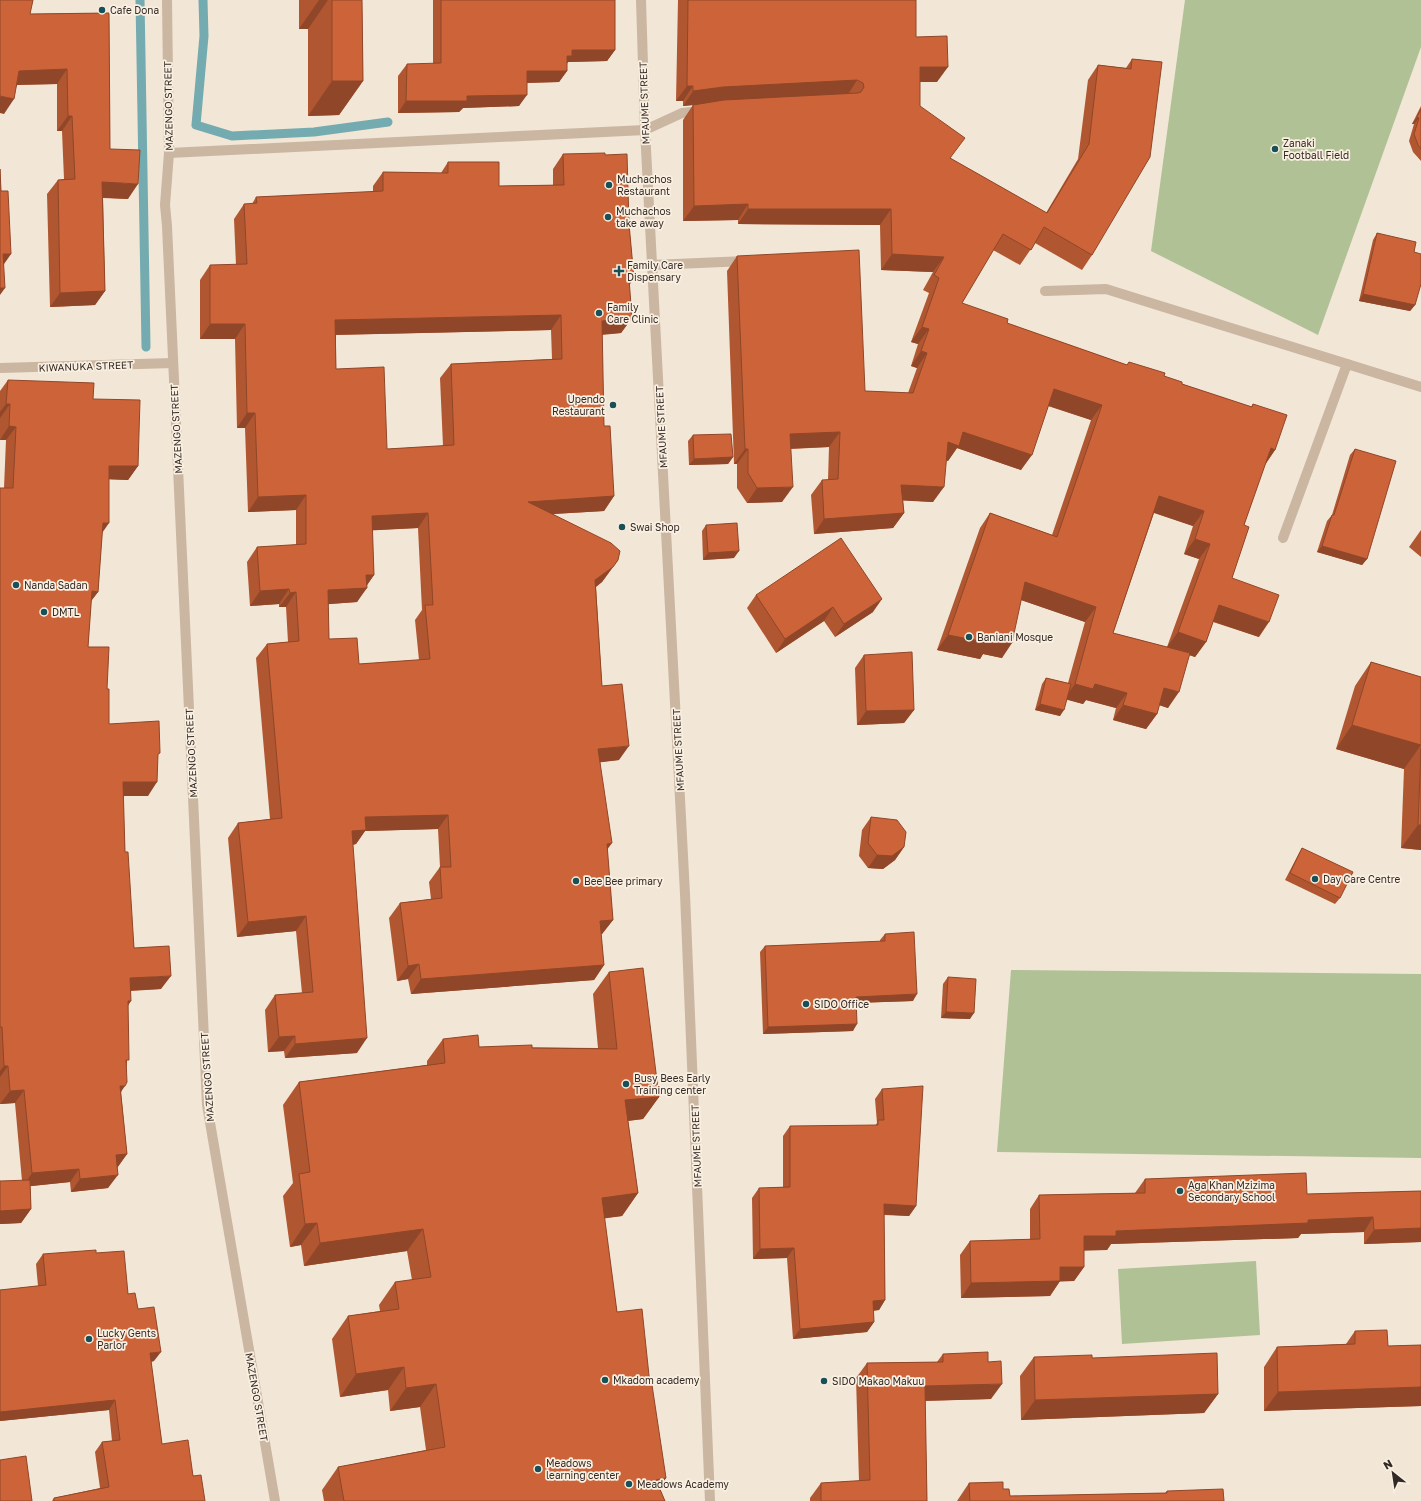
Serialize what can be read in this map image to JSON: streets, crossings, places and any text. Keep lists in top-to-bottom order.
{
  "streets": {
    "street": ["MFAUME STREET", "MAZENGO STREET", "KIWANUKA STREET"]
  },
  "crossings": [
    ["MAZENGO STREET", "KIWANUKA STREET"]
  ],
  "places": {
    "other": [
      "Cafe Dona",
      "Zanaki Football Field",
      "Muchachos Restaurant",
      "Muchachos take away",
      "Family Care Clinic",
      "Upendo Restaurant",
      "Swai Shop",
      "Nanda Sadan",
      "DMTL",
      "Baniani Mosque",
      "Day Care Centre",
      "Bee Bee primary",
      "SIDO Office",
      "Busy Bees Early Training center",
      "Aga Khan Mzizima Secondary School",
      "Lucky Gents Parlor",
      "Mkadom academy",
      "SIDO Makao Makuu",
      "Meadows learning center",
      "Meadows Academy"
    ],
    "health": ["Family Care Dispensary"]
  },
  "north": "top left"
}
